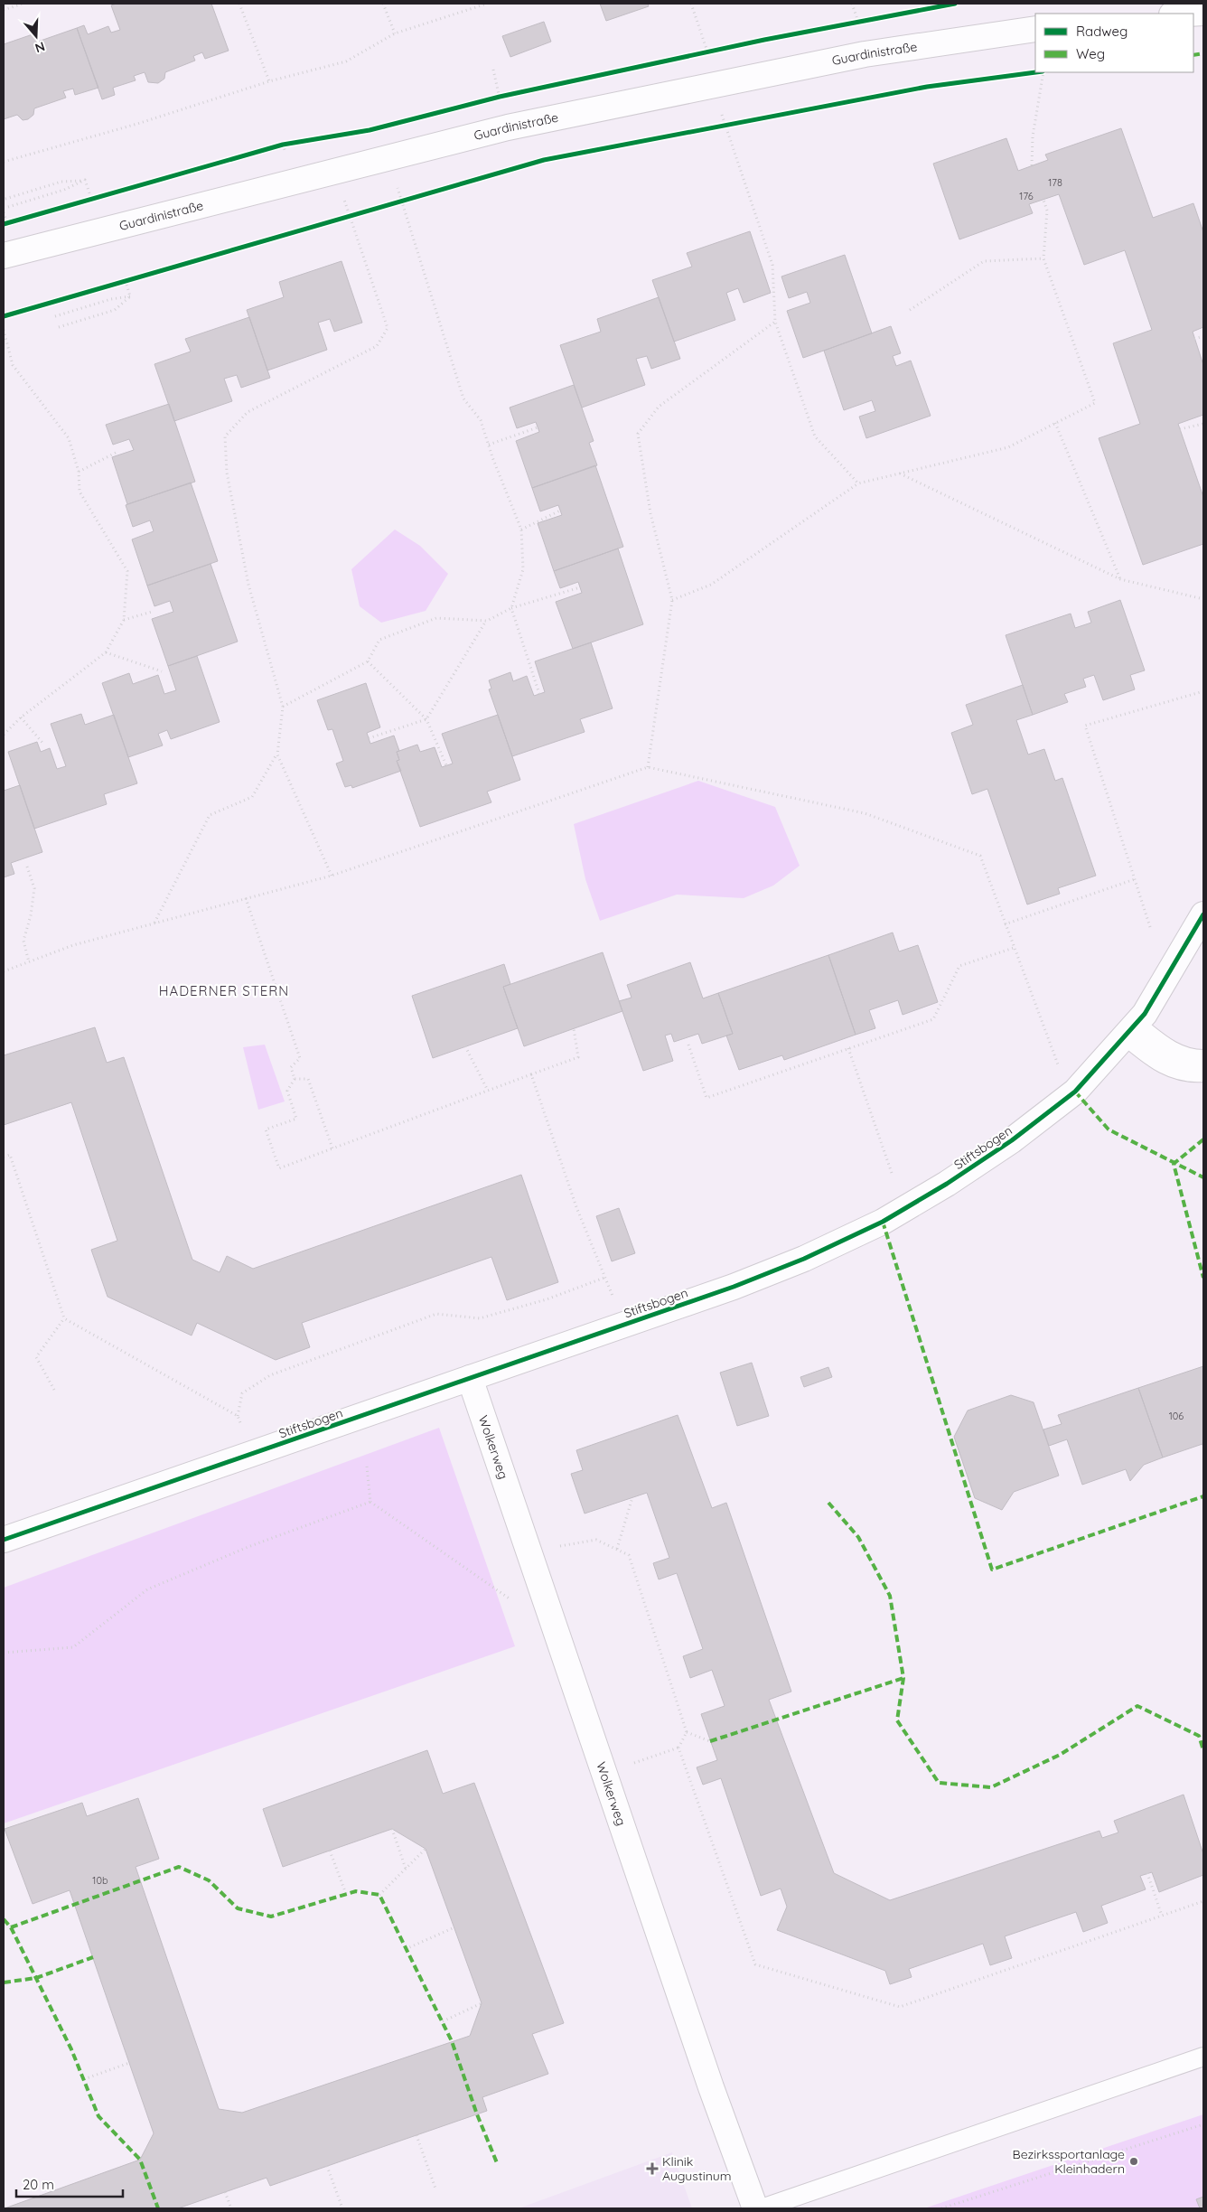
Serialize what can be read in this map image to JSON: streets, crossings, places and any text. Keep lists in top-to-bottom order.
{
  "streets": {
    "street": ["Guardinistraße", "Stiftsbogen", "Wolkerweg"]
  },
  "crossings": [
    ["Stiftsbogen", "Wolkerweg"]
  ],
  "districts": ["HADERNER STERN"],
  "places": {
    "other": ["Bezirkssportanlage Kleinhadern"],
    "health": ["Klinik Augustinum"]
  },
  "house_numbers": [
    "178",
    "176",
    "106",
    "10b"
  ],
  "legend": ["Radweg", "Weg"],
  "scale_bar": "20 m",
  "north": "bottom"
}
